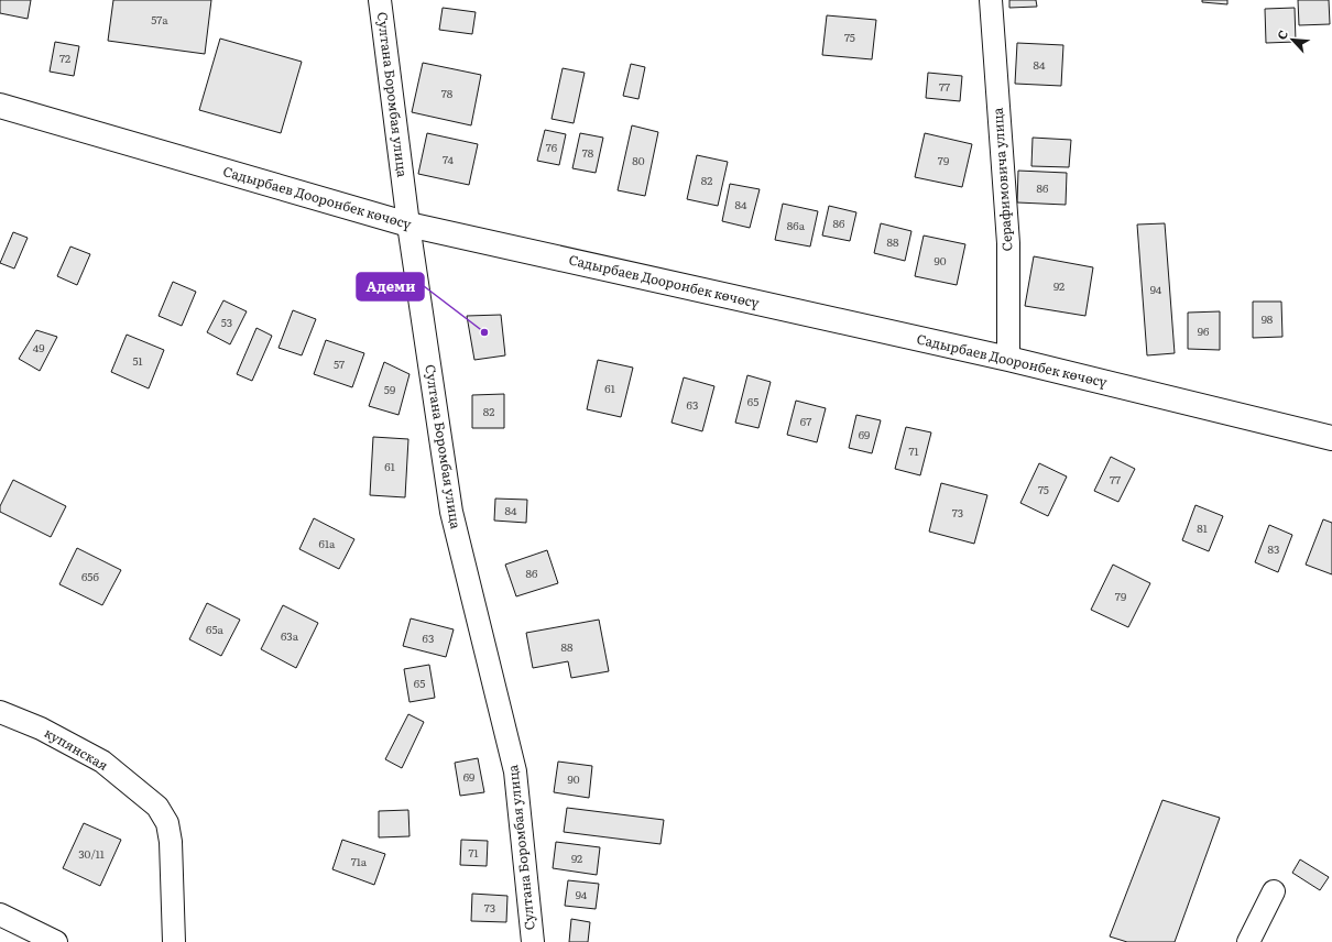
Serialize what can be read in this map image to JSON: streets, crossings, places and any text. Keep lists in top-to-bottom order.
{
  "streets": {
    "main road": ["Садырбаев Дооронбек көчөсү"],
    "street": ["Султана Боромбая улица", "Серафимовича улица", "купянская"]
  },
  "crossings": [
    ["Султана Боромбая улица", "Садырбаев Дооронбек көчөсү"],
    ["Серафимовича улица", "Садырбаев Дооронбек көчөсү"]
  ],
  "places": ["Адеми"],
  "house_numbers": [
    "57а",
    "75",
    "72",
    "84",
    "77",
    "78",
    "76",
    "78",
    "74",
    "80",
    "79",
    "82",
    "86",
    "84",
    "86",
    "86а",
    "88",
    "90",
    "92",
    "94",
    "98",
    "53",
    "96",
    "49",
    "51",
    "57",
    "61",
    "59",
    "65",
    "63",
    "82",
    "67",
    "69",
    "71",
    "61",
    "77",
    "75",
    "84",
    "73",
    "81",
    "61а",
    "83",
    "86",
    "65б",
    "79",
    "65а",
    "63а",
    "63",
    "88",
    "65",
    "69",
    "90",
    "71",
    "30/11",
    "92",
    "71а",
    "94",
    "73"
  ],
  "north": "top left"
}
